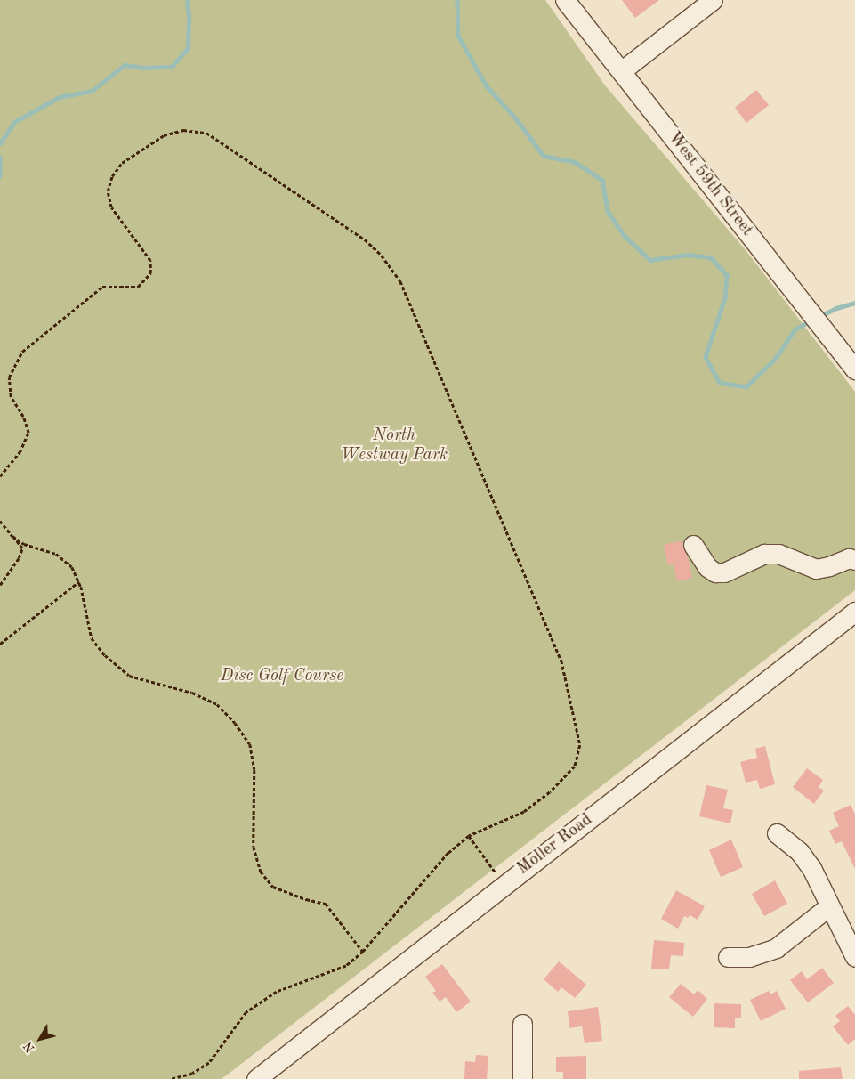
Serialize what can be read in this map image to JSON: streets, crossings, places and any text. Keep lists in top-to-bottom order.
{
  "streets": {
    "street": ["West 59th Street", "Moller Road"]
  },
  "parks": ["North Westway Park", "Disc Golf Course"],
  "north": "bottom left"
}
